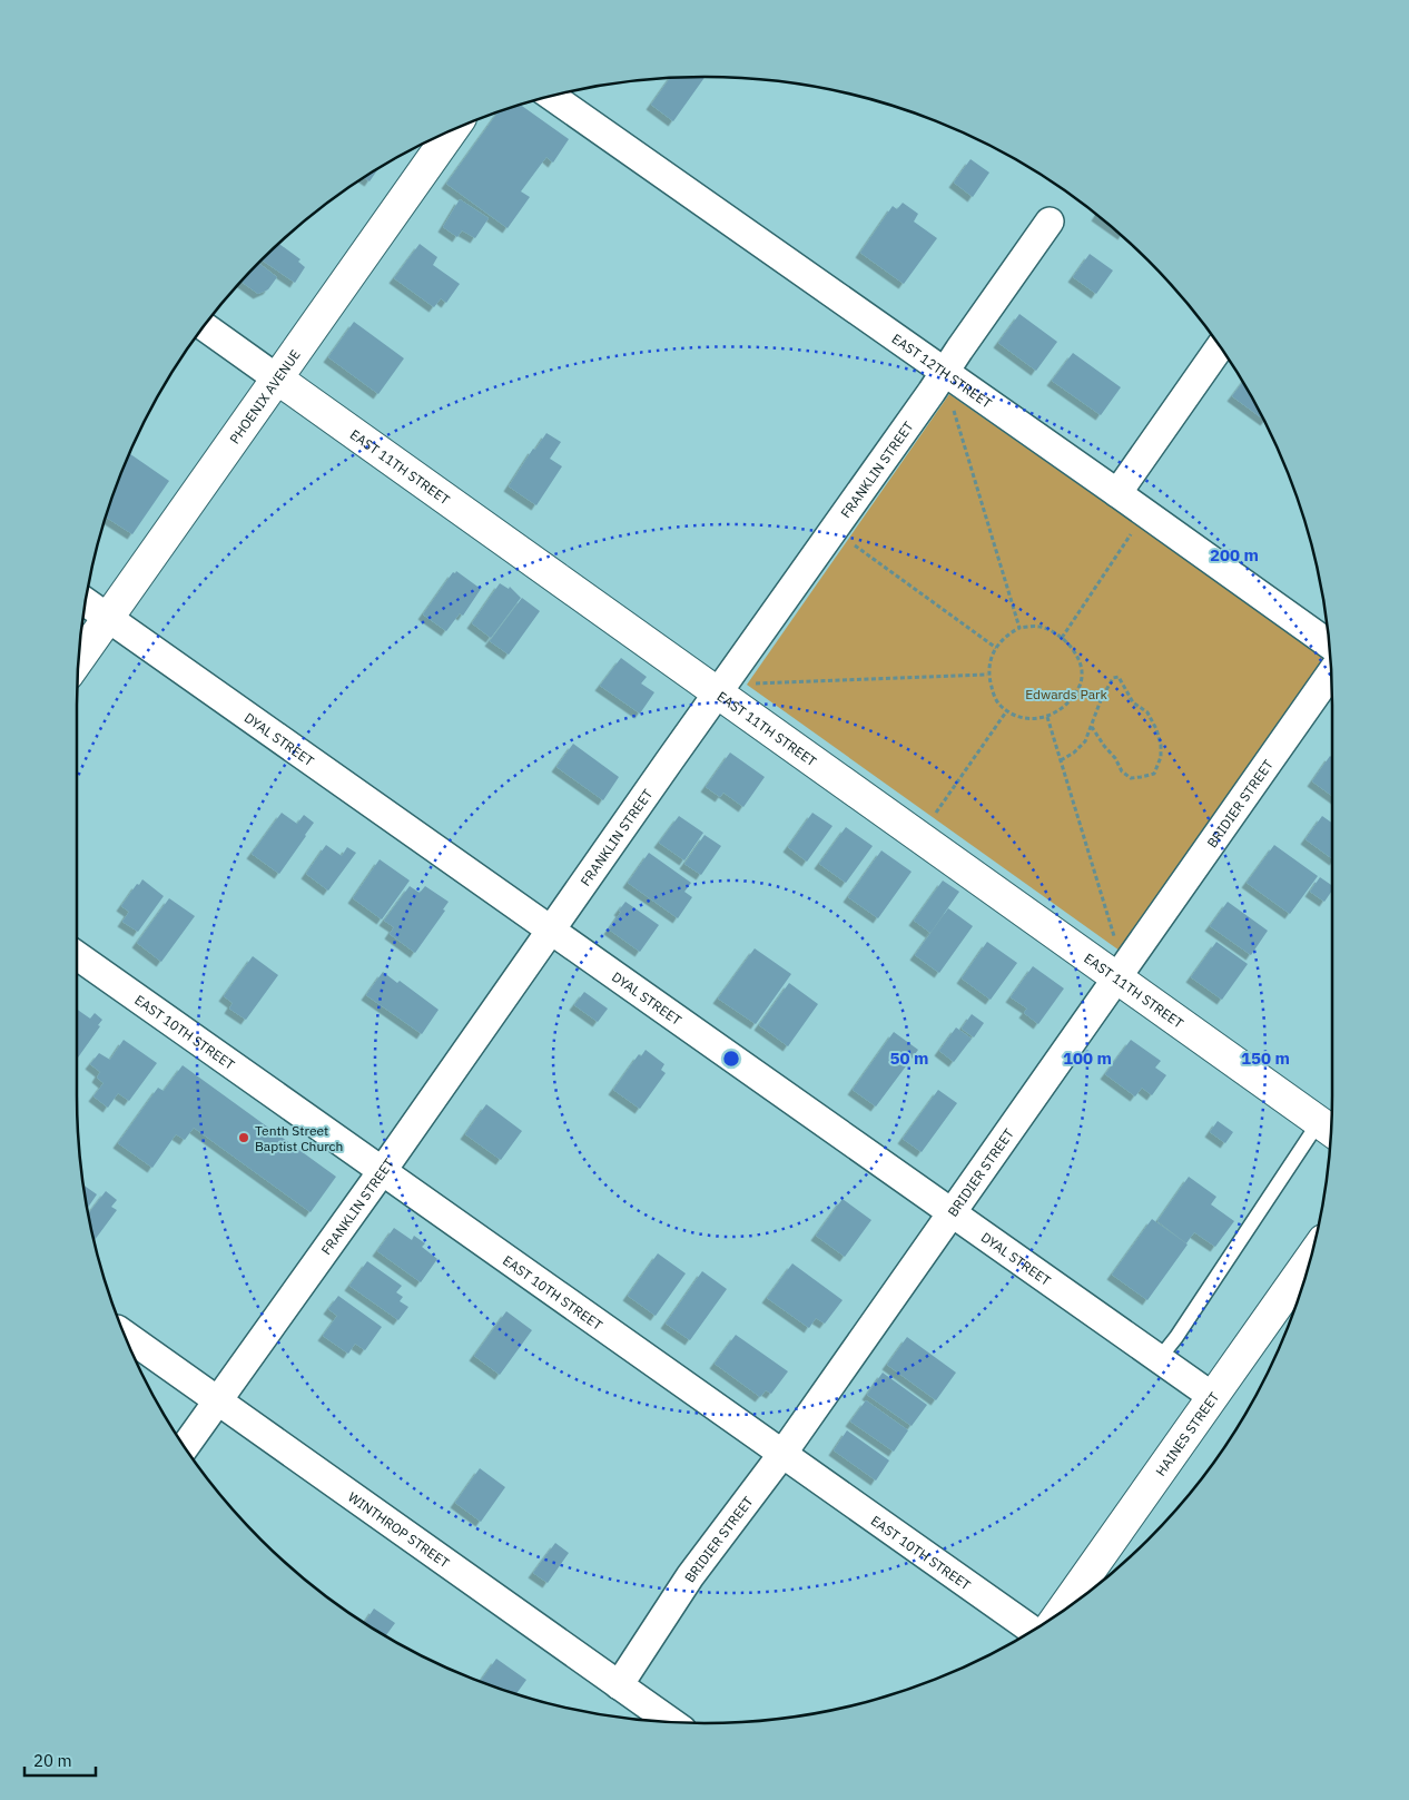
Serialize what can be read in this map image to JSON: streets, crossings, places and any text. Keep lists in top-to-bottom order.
{
  "streets": {
    "street": [
      "EAST 12TH STREET",
      "PHOENIX AVENUE",
      "EAST 11TH STREET",
      "FRANKLIN STREET",
      "DYAL STREET",
      "BRIDIER STREET",
      "EAST 10TH STREET",
      "HAINES STREET",
      "WINTHROP STREET"
    ]
  },
  "crossings": [
    ["EAST 12TH STREET", "FRANKLIN STREET"],
    ["PHOENIX AVENUE", "EAST 11TH STREET"],
    ["PHOENIX AVENUE", "DYAL STREET"],
    ["EAST 11TH STREET", "FRANKLIN STREET"],
    ["EAST 11TH STREET", "BRIDIER STREET"],
    ["FRANKLIN STREET", "DYAL STREET"],
    ["FRANKLIN STREET", "EAST 10TH STREET"],
    ["FRANKLIN STREET", "WINTHROP STREET"],
    ["DYAL STREET", "BRIDIER STREET"],
    ["DYAL STREET", "HAINES STREET"],
    ["BRIDIER STREET", "EAST 10TH STREET"],
    ["BRIDIER STREET", "WINTHROP STREET"]
  ],
  "parks": ["Edwards Park"],
  "places": ["Tenth Street Baptist Church"],
  "scale_bar": "20 m",
  "rings": [
    "200 m",
    "50 m",
    "100 m",
    "150 m"
  ]
}
